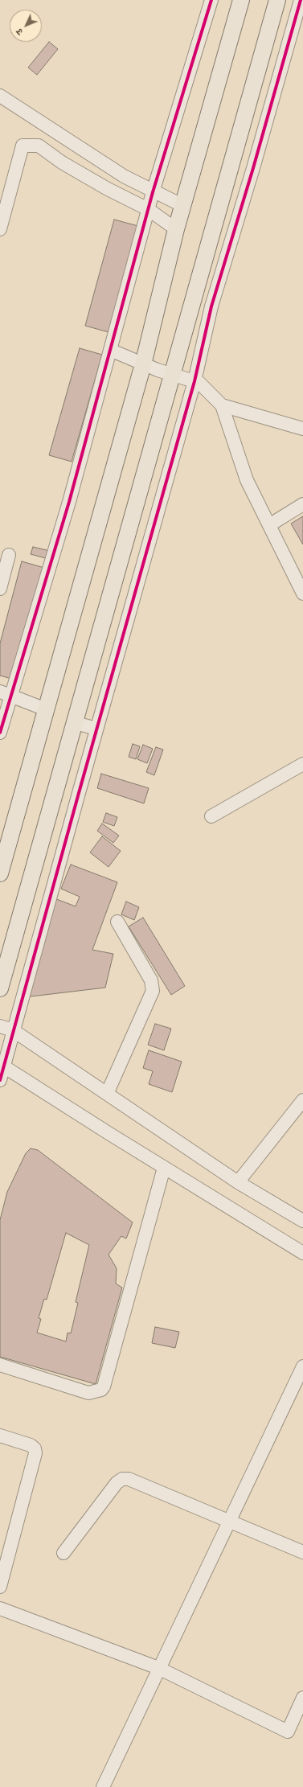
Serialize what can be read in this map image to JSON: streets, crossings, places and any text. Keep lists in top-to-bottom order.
{
  "north": "bottom left"
}
